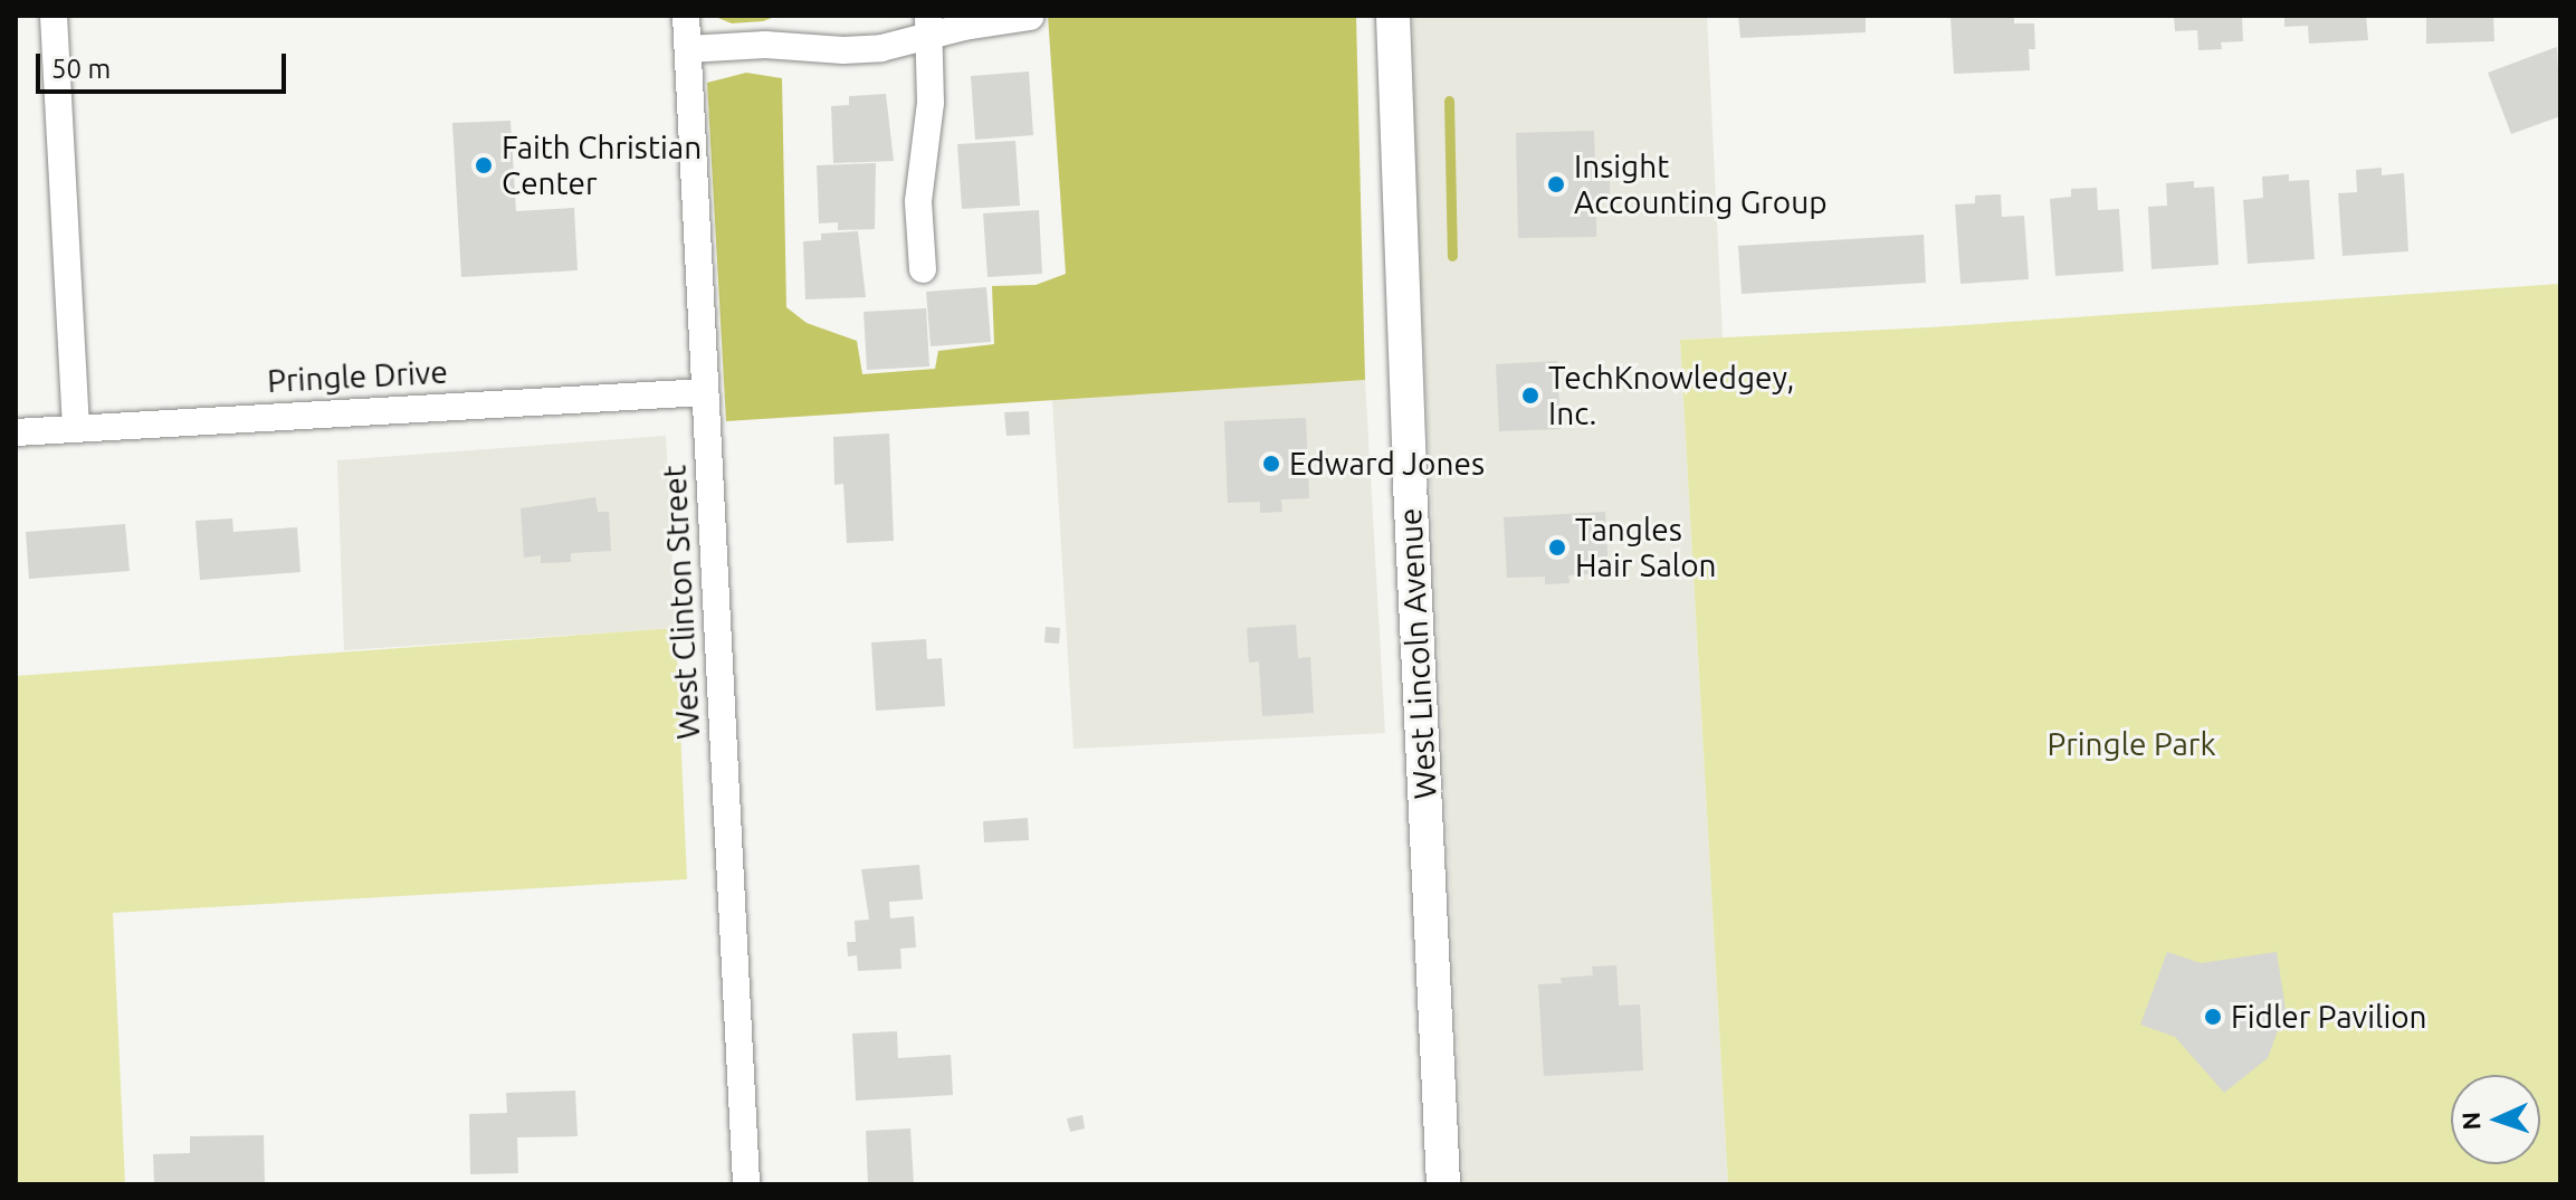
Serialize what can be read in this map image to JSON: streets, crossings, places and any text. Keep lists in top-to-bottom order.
{
  "streets": {
    "street": ["Pringle Drive", "West Clinton Street", "West Lincoln Avenue"]
  },
  "crossings": [
    ["Pringle Drive", "West Clinton Street"]
  ],
  "parks": ["Pringle Park"],
  "places": [
    "Faith Christian Center",
    "Insight Accounting Group",
    "TechKnowledgey, Inc.",
    "Edward Jones",
    "Tangles Hair Salon",
    "Fidler Pavilion"
  ],
  "scale_bar": "50 m",
  "north": "left"
}
